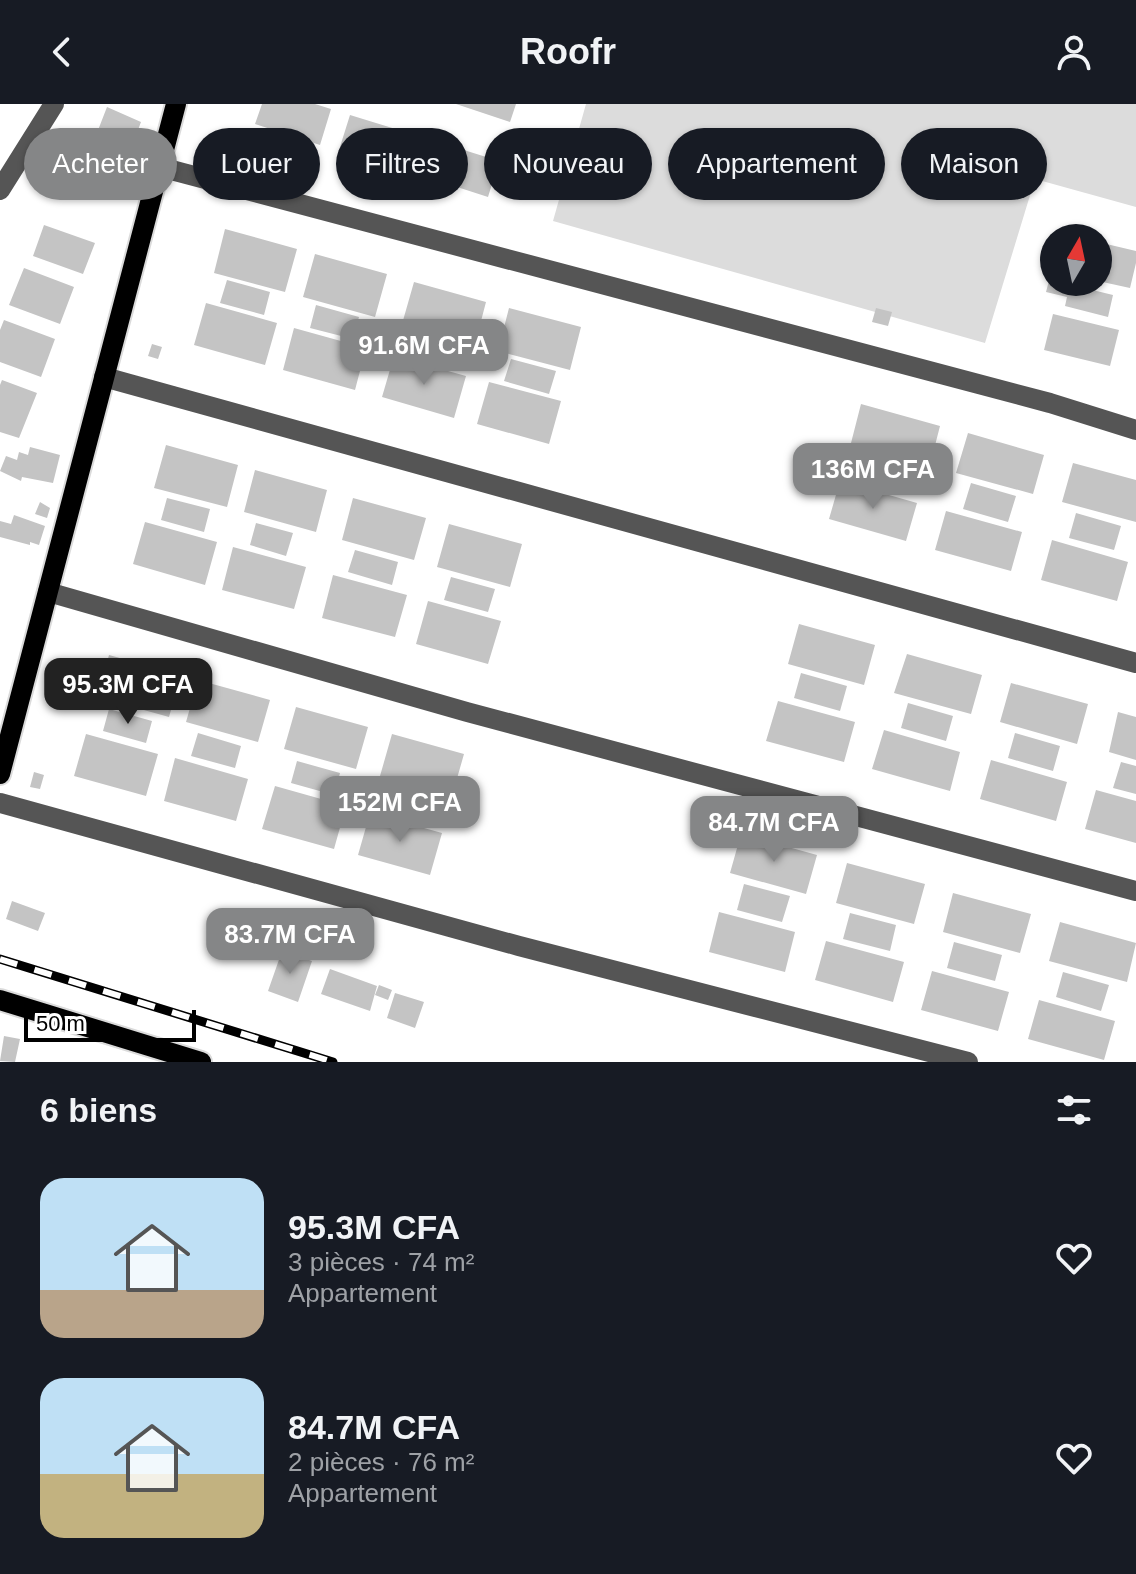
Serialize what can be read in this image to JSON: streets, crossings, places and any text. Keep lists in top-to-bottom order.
{
  "scale_bar": "50 m",
  "north": "top",
  "page": {
    "header": "Roofr",
    "chip": [
      "Acheter",
      "Louer",
      "Filtres",
      "Nouveau",
      "Appartement",
      "Maison"
    ],
    "price": [
      "91.6M CFA",
      "136M CFA",
      "95.3M CFA",
      "152M CFA",
      "84.7M CFA",
      "83.7M CFA"
    ],
    "scale": "50 m",
    "heading": "6 biens",
    "list": [
      {
        "name": "95.3M CFA",
        "note": "3 pièces · 74 m² · Appartement"
      },
      {
        "name": "84.7M CFA",
        "note": "2 pièces · 76 m² · Appartement"
      }
    ]
  }
}
